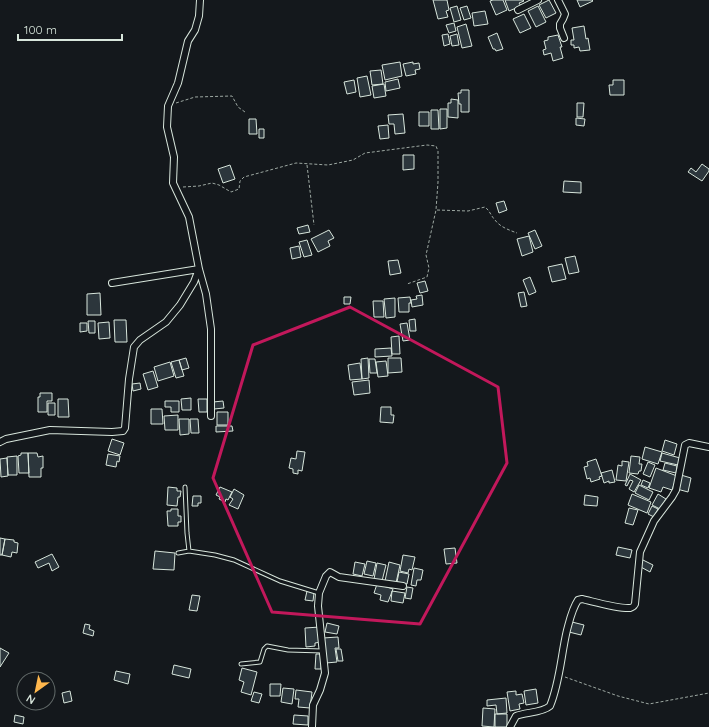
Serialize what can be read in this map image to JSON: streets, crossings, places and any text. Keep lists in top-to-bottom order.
{
  "scale_bar": "100 m",
  "north": "bottom left"
}
